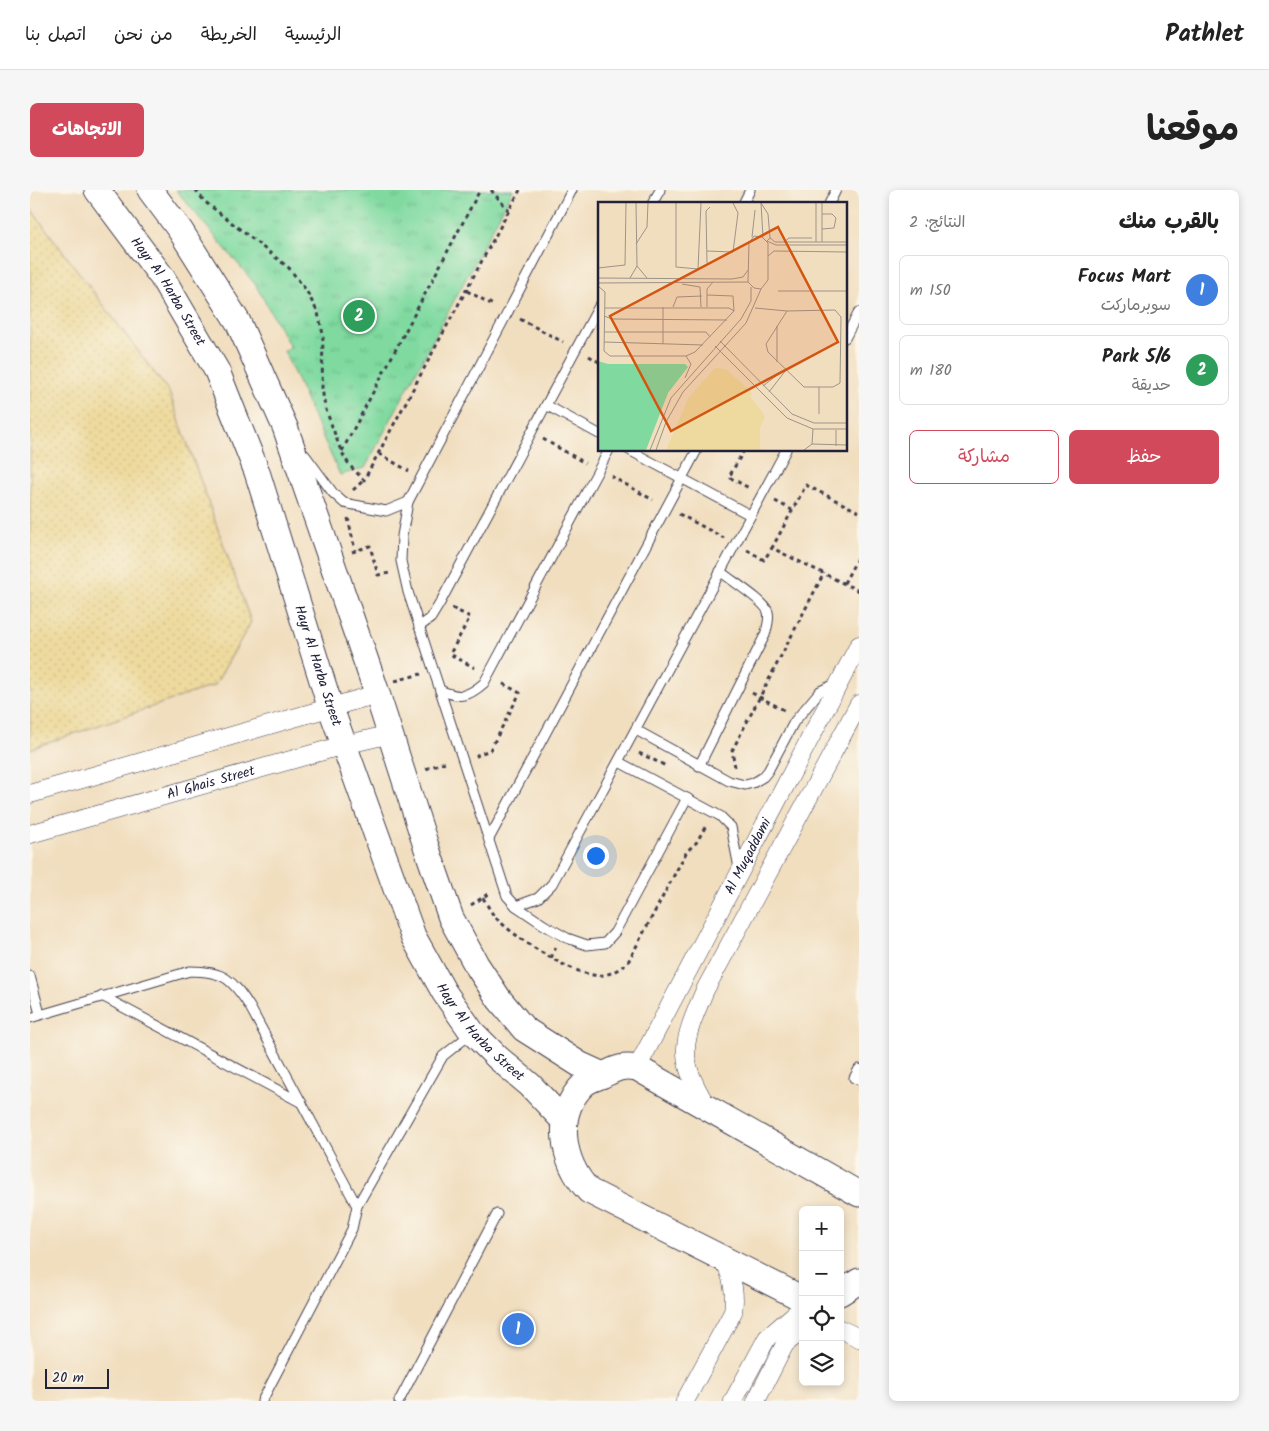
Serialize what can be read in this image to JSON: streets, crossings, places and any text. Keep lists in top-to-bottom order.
{
  "streets": {
    "main road": ["Hayr Al Harba Street"],
    "street": ["Al Ghais Street", "Al Muqaddami"]
  },
  "crossings": [
    ["Hayr Al Harba Street", "Al Ghais Street"]
  ],
  "scale_bar": "20 m",
  "page": {
    "header": "Pathlet",
    "nav": [
      "الرئيسية",
      "الخريطة",
      "من نحن",
      "اتصل بنا"
    ],
    "title": "موقعنا",
    "buttons": [
      "الاتجاهات",
      ["حفظ", "مشاركة"]
    ],
    "heading": ["بالقرب منك", "النتائج: 2"],
    "list": [
      {
        "mark": "1",
        "name": "Focus Mart",
        "note": "سوبرماركت",
        "value": "150 m"
      },
      {
        "mark": "2",
        "name": "Park 5/6",
        "note": "حديقة",
        "value": "180 m"
      }
    ],
    "pins": ["2", "1"],
    "map_buttons": ["+", "−"],
    "scale": "20 m"
  }
}
